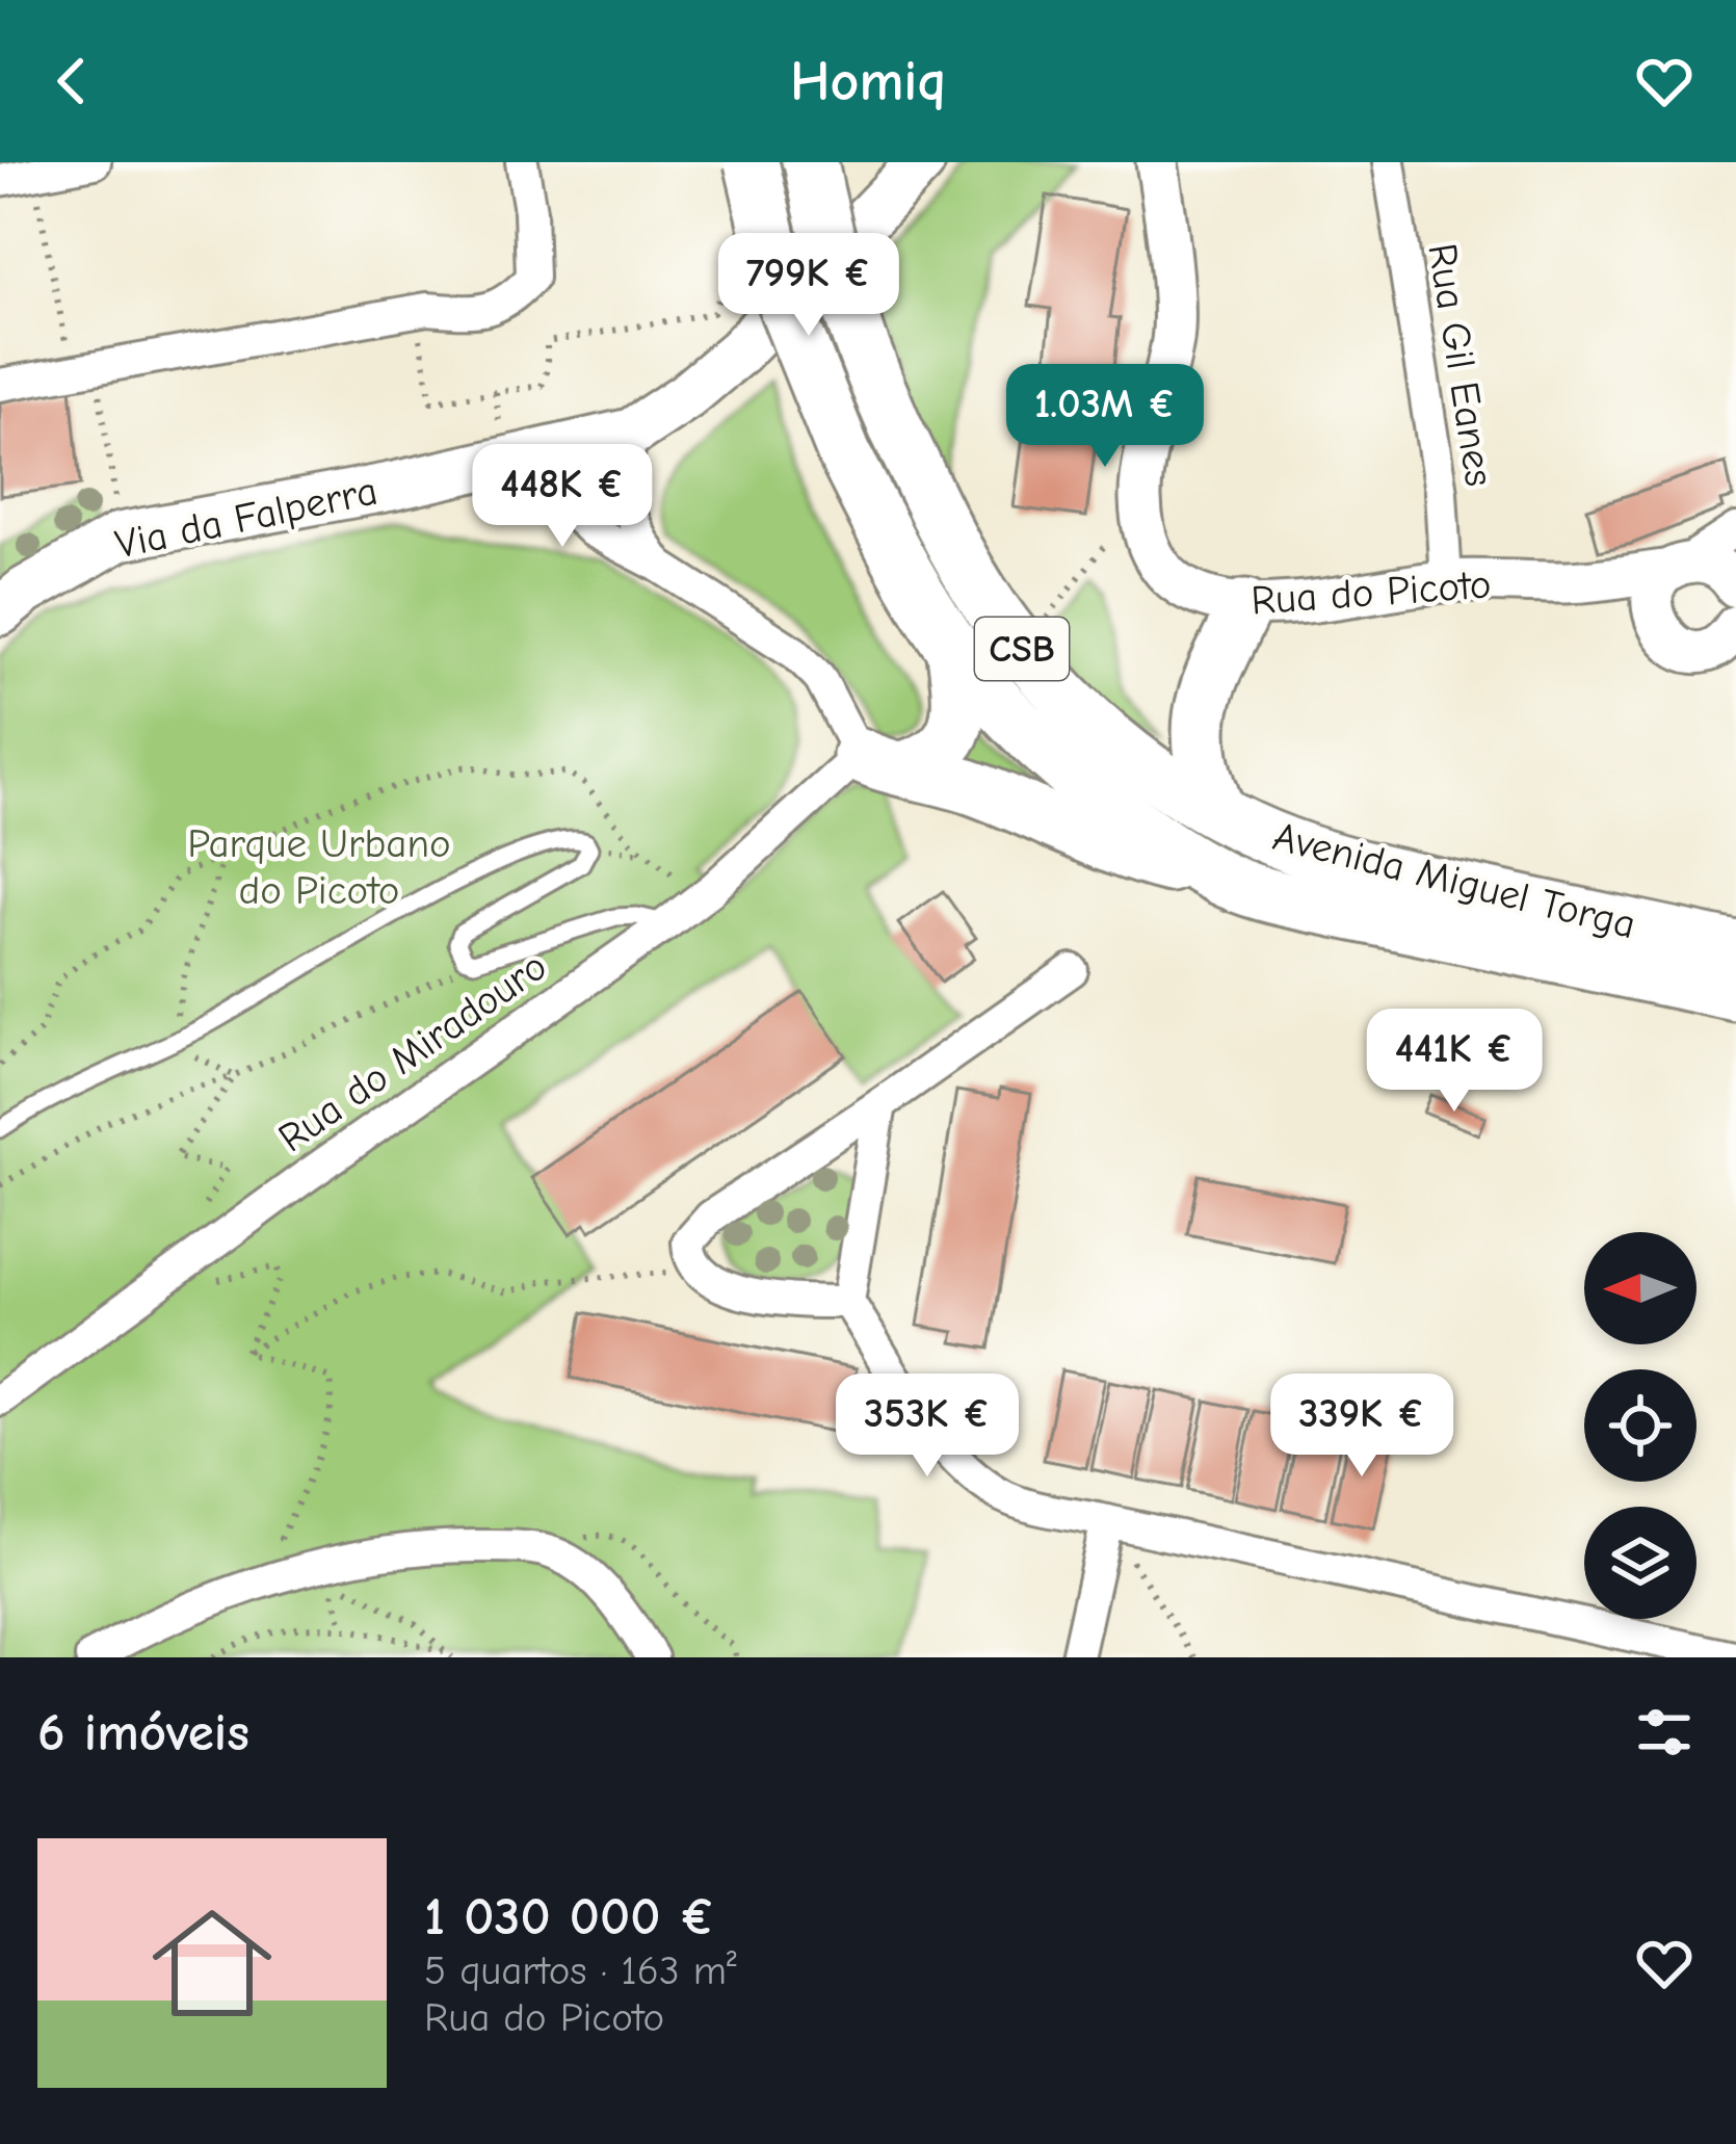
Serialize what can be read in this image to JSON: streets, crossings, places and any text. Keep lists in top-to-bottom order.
{
  "streets": {
    "highway": ["CSB", "Avenida Miguel Torga"],
    "main road": ["Via da Falperra"],
    "street": ["Rua Gil Eanes", "Rua do Picoto", "Rua do Miradouro"]
  },
  "crossings": [
    ["Rua Gil Eanes", "Rua do Picoto"]
  ],
  "parks": ["Parque Urbano do Picoto"],
  "north": "left",
  "page": {
    "header": "Homiq",
    "price": [
      "799K €",
      "1.03M €",
      "448K €",
      "441K €",
      "353K €",
      "339K €"
    ],
    "heading": "6 imóveis",
    "list": [
      {
        "name": "1 030 000 €",
        "note": "5 quartos · 163 m² · Rua do Picoto"
      }
    ]
  }
}
